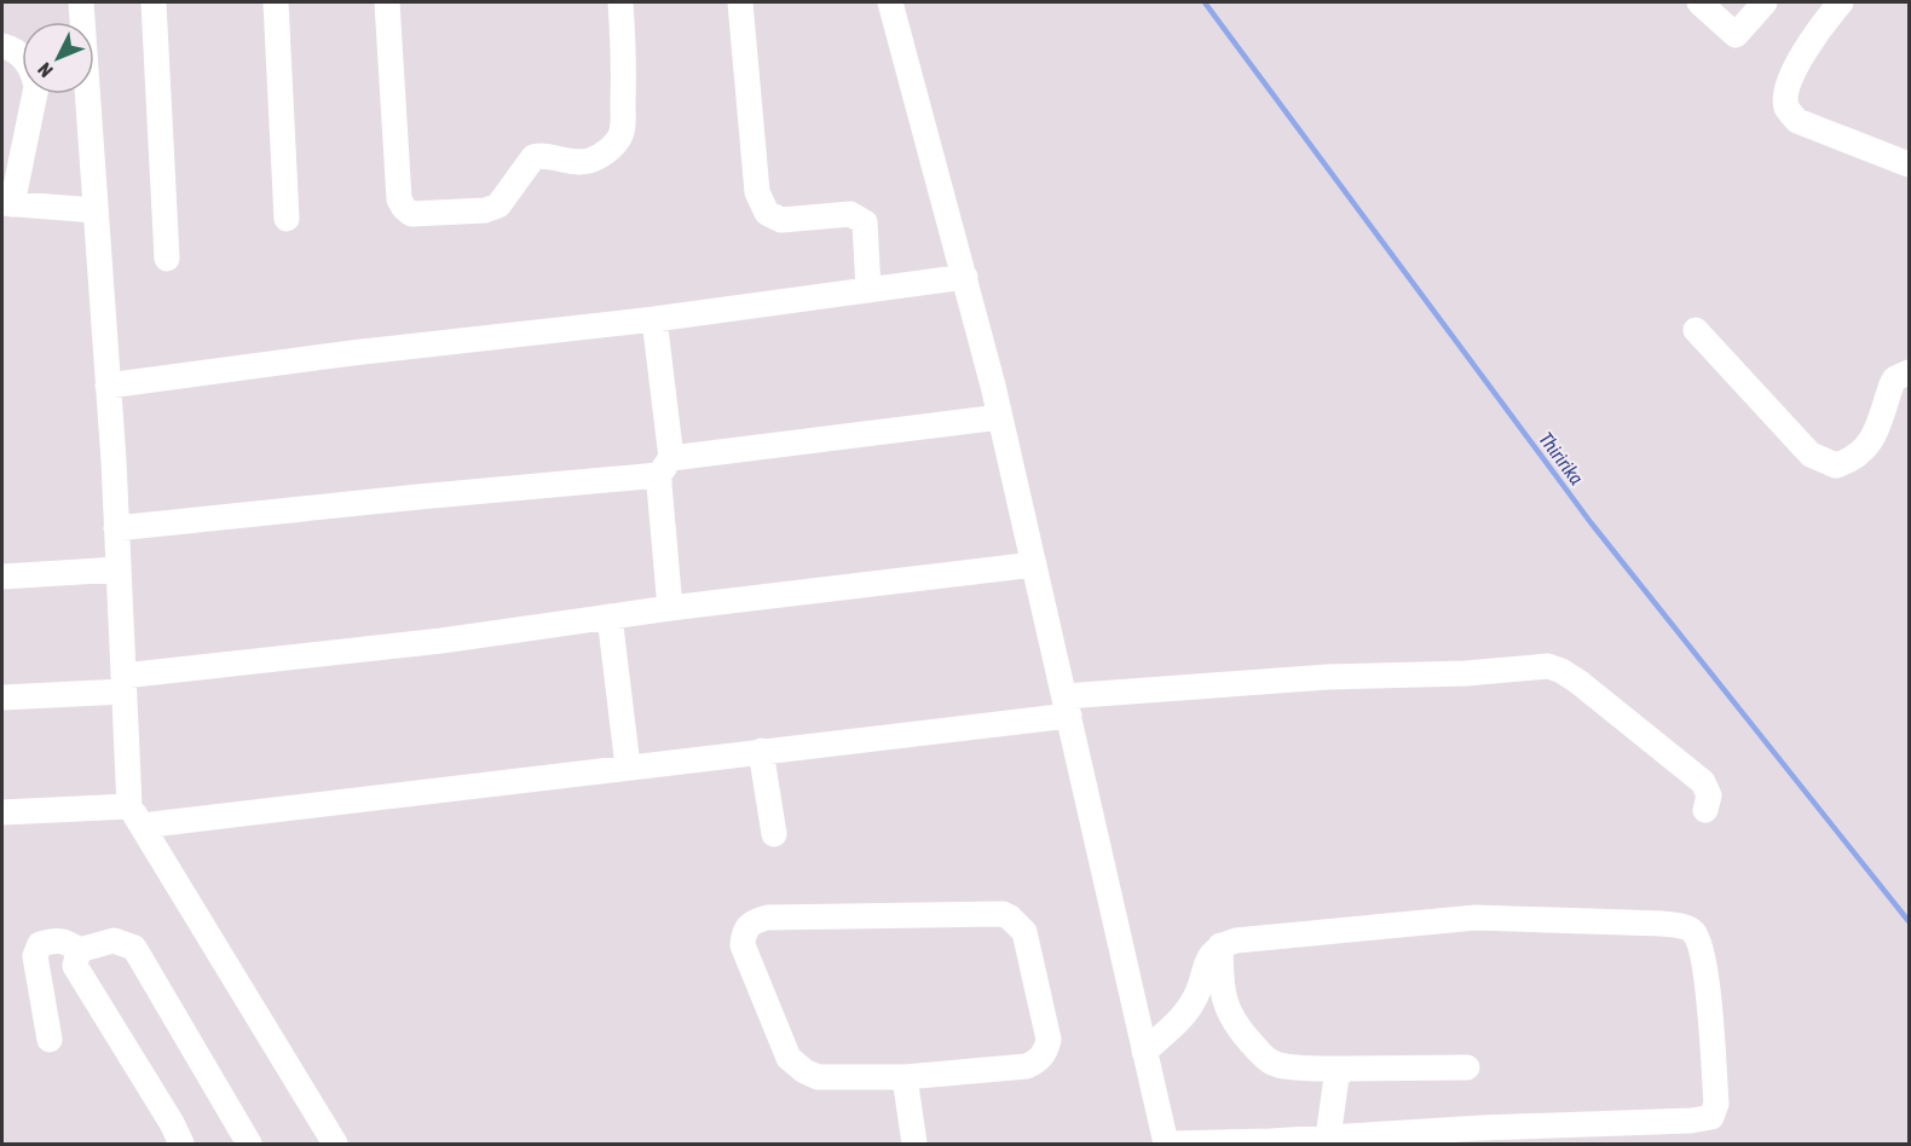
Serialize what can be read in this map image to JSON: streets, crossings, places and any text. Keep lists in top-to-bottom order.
{
  "water": ["Thiririka"],
  "north": "bottom left"
}
